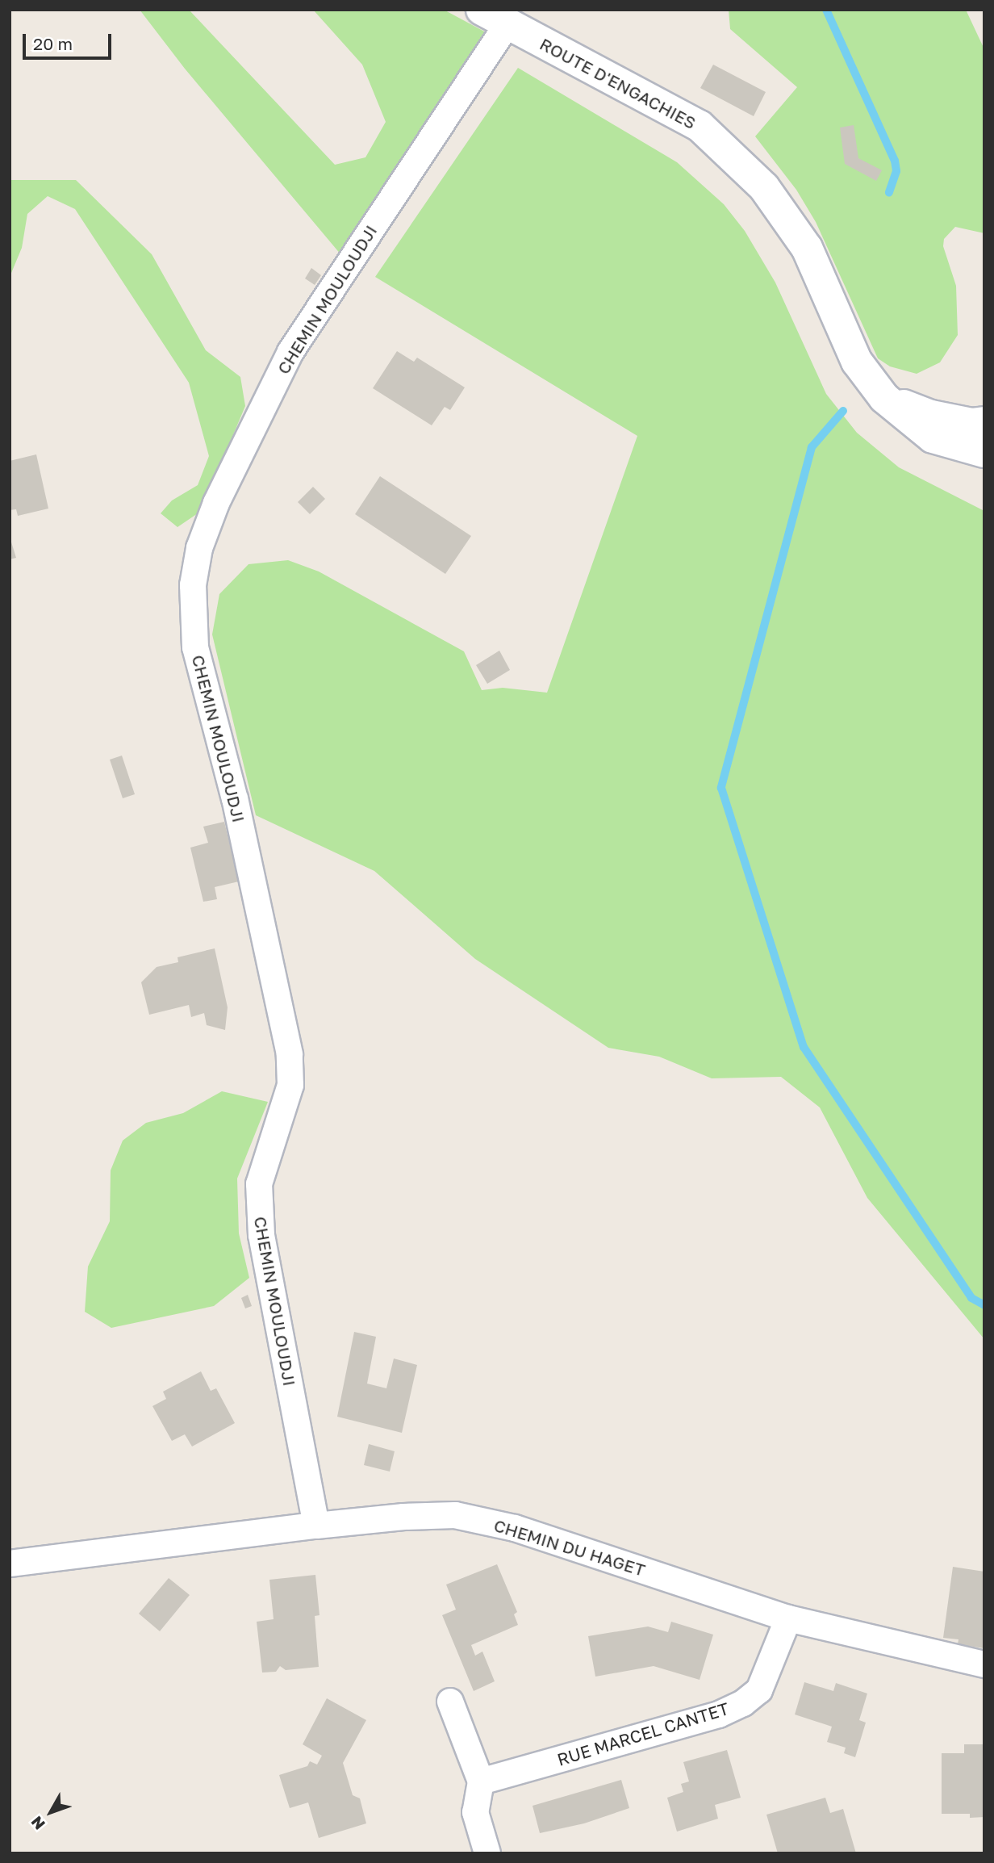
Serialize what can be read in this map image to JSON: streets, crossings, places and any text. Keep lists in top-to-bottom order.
{
  "streets": {
    "street": [
      "ROUTE D'ENGACHIES",
      "CHEMIN MOULOUDJI",
      "CHEMIN DU HAGET",
      "RUE MARCEL CANTET"
    ]
  },
  "crossings": [
    ["ROUTE D'ENGACHIES", "CHEMIN MOULOUDJI"],
    ["CHEMIN MOULOUDJI", "CHEMIN DU HAGET"],
    ["CHEMIN DU HAGET", "RUE MARCEL CANTET"]
  ],
  "scale_bar": "20 m",
  "north": "bottom left"
}
